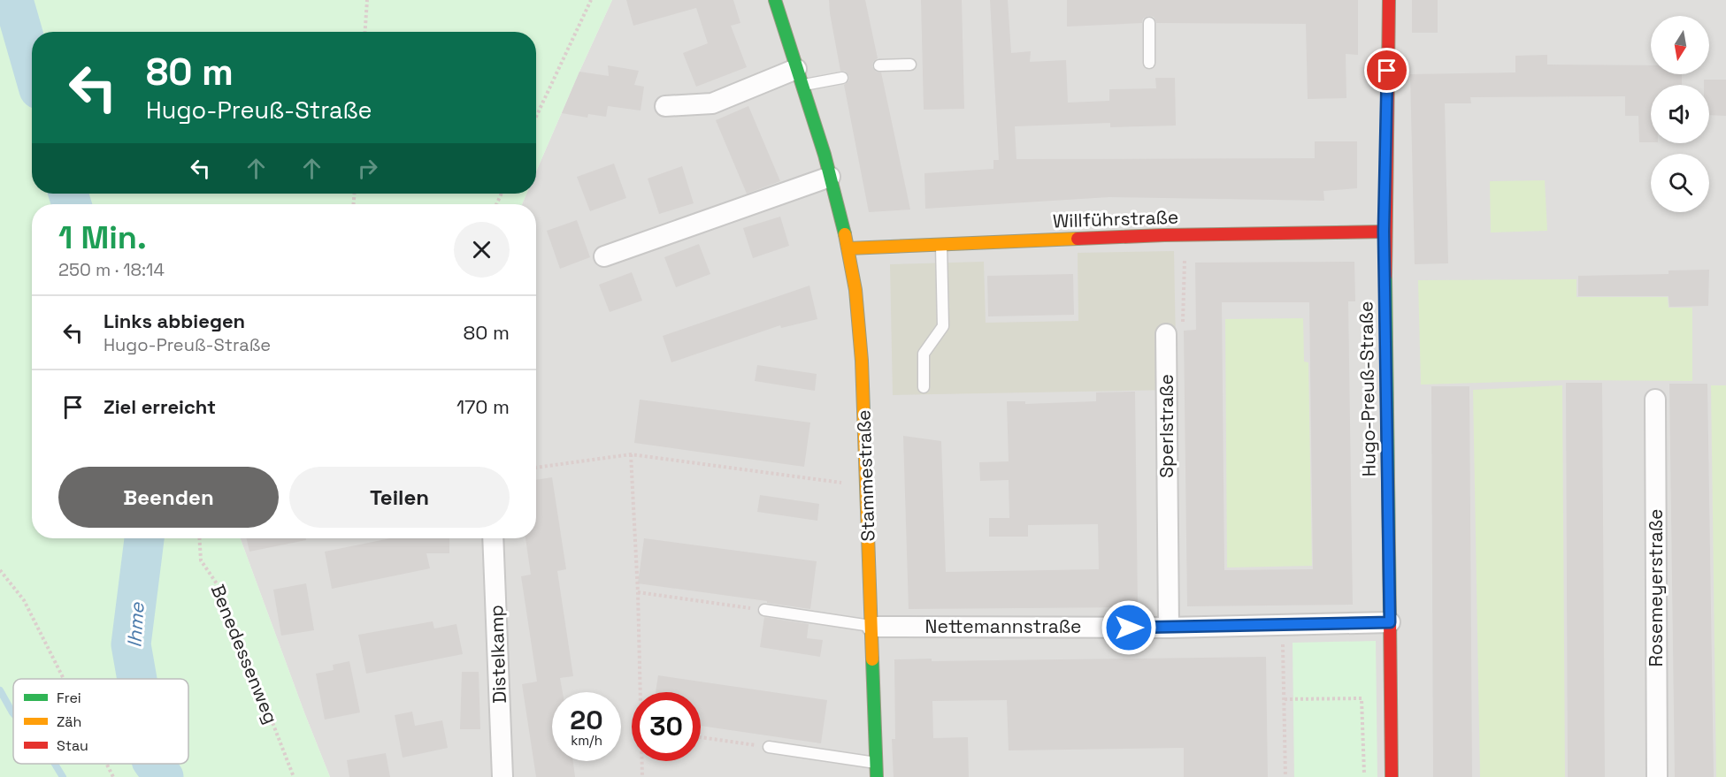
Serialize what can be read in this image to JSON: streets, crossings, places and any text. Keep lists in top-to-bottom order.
{
  "streets": {
    "street": [
      "Willführstraße",
      "Hugo-Preuß-Straße",
      "Sperlstraße",
      "Stammestraße",
      "Rosemeyerstraße",
      "Nettemannstraße",
      "Distelkamp"
    ],
    "path": ["Benedessenweg"]
  },
  "crossings": [
    ["Willführstraße", "Hugo-Preuß-Straße"],
    ["Willführstraße", "Stammestraße"],
    ["Hugo-Preuß-Straße", "Nettemannstraße"],
    ["Sperlstraße", "Nettemannstraße"],
    ["Stammestraße", "Nettemannstraße"]
  ],
  "water": ["Ihme"],
  "legend": ["Frei", "Zäh", "Stau"],
  "north": "bottom",
  "page": {
    "turn": ["80 m", "Hugo-Preuß-Straße"],
    "heading": ["1 Min.", "250 m · 18:14"],
    "list": [
      {
        "name": "Links abbiegen",
        "note": "Hugo-Preuß-Straße",
        "value": "80 m"
      },
      {
        "name": "Ziel erreicht",
        "value": "170 m"
      }
    ],
    "buttons": ["Beenden", "Teilen"],
    "speed": "20 km/h",
    "limit": "30"
  }
}
